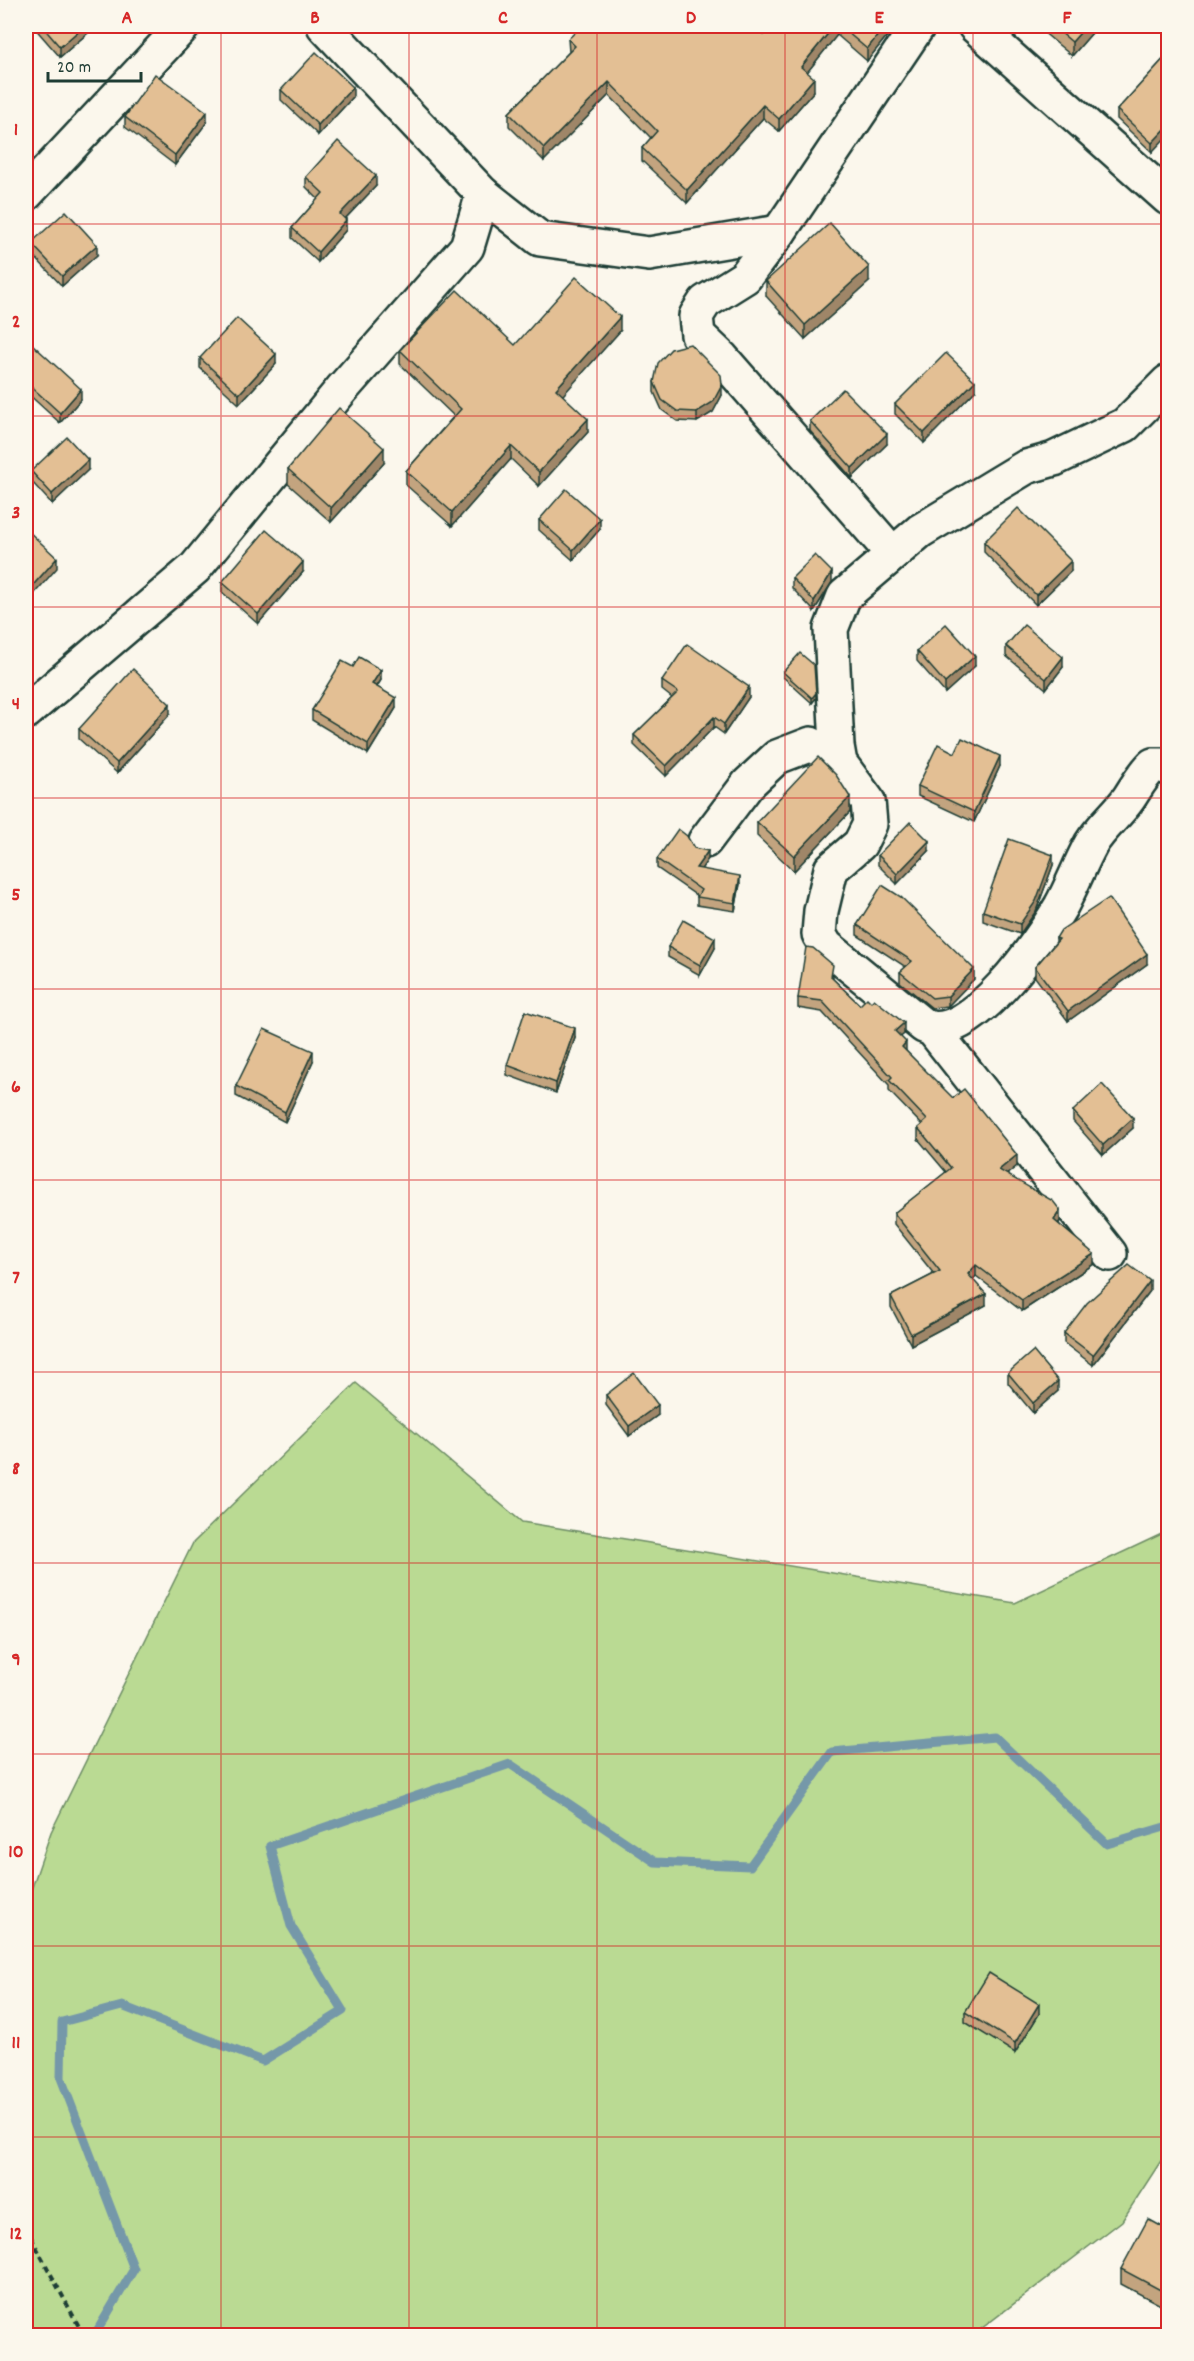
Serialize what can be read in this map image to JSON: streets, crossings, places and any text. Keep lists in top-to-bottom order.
{
  "scale_bar": "20 m",
  "grid": {
    "columns": [
      "A",
      "B",
      "C",
      "D",
      "E",
      "F"
    ],
    "rows": [
      "1",
      "2",
      "3",
      "4",
      "5",
      "6",
      "7",
      "8",
      "9",
      "10",
      "11",
      "12"
    ]
  }
}
